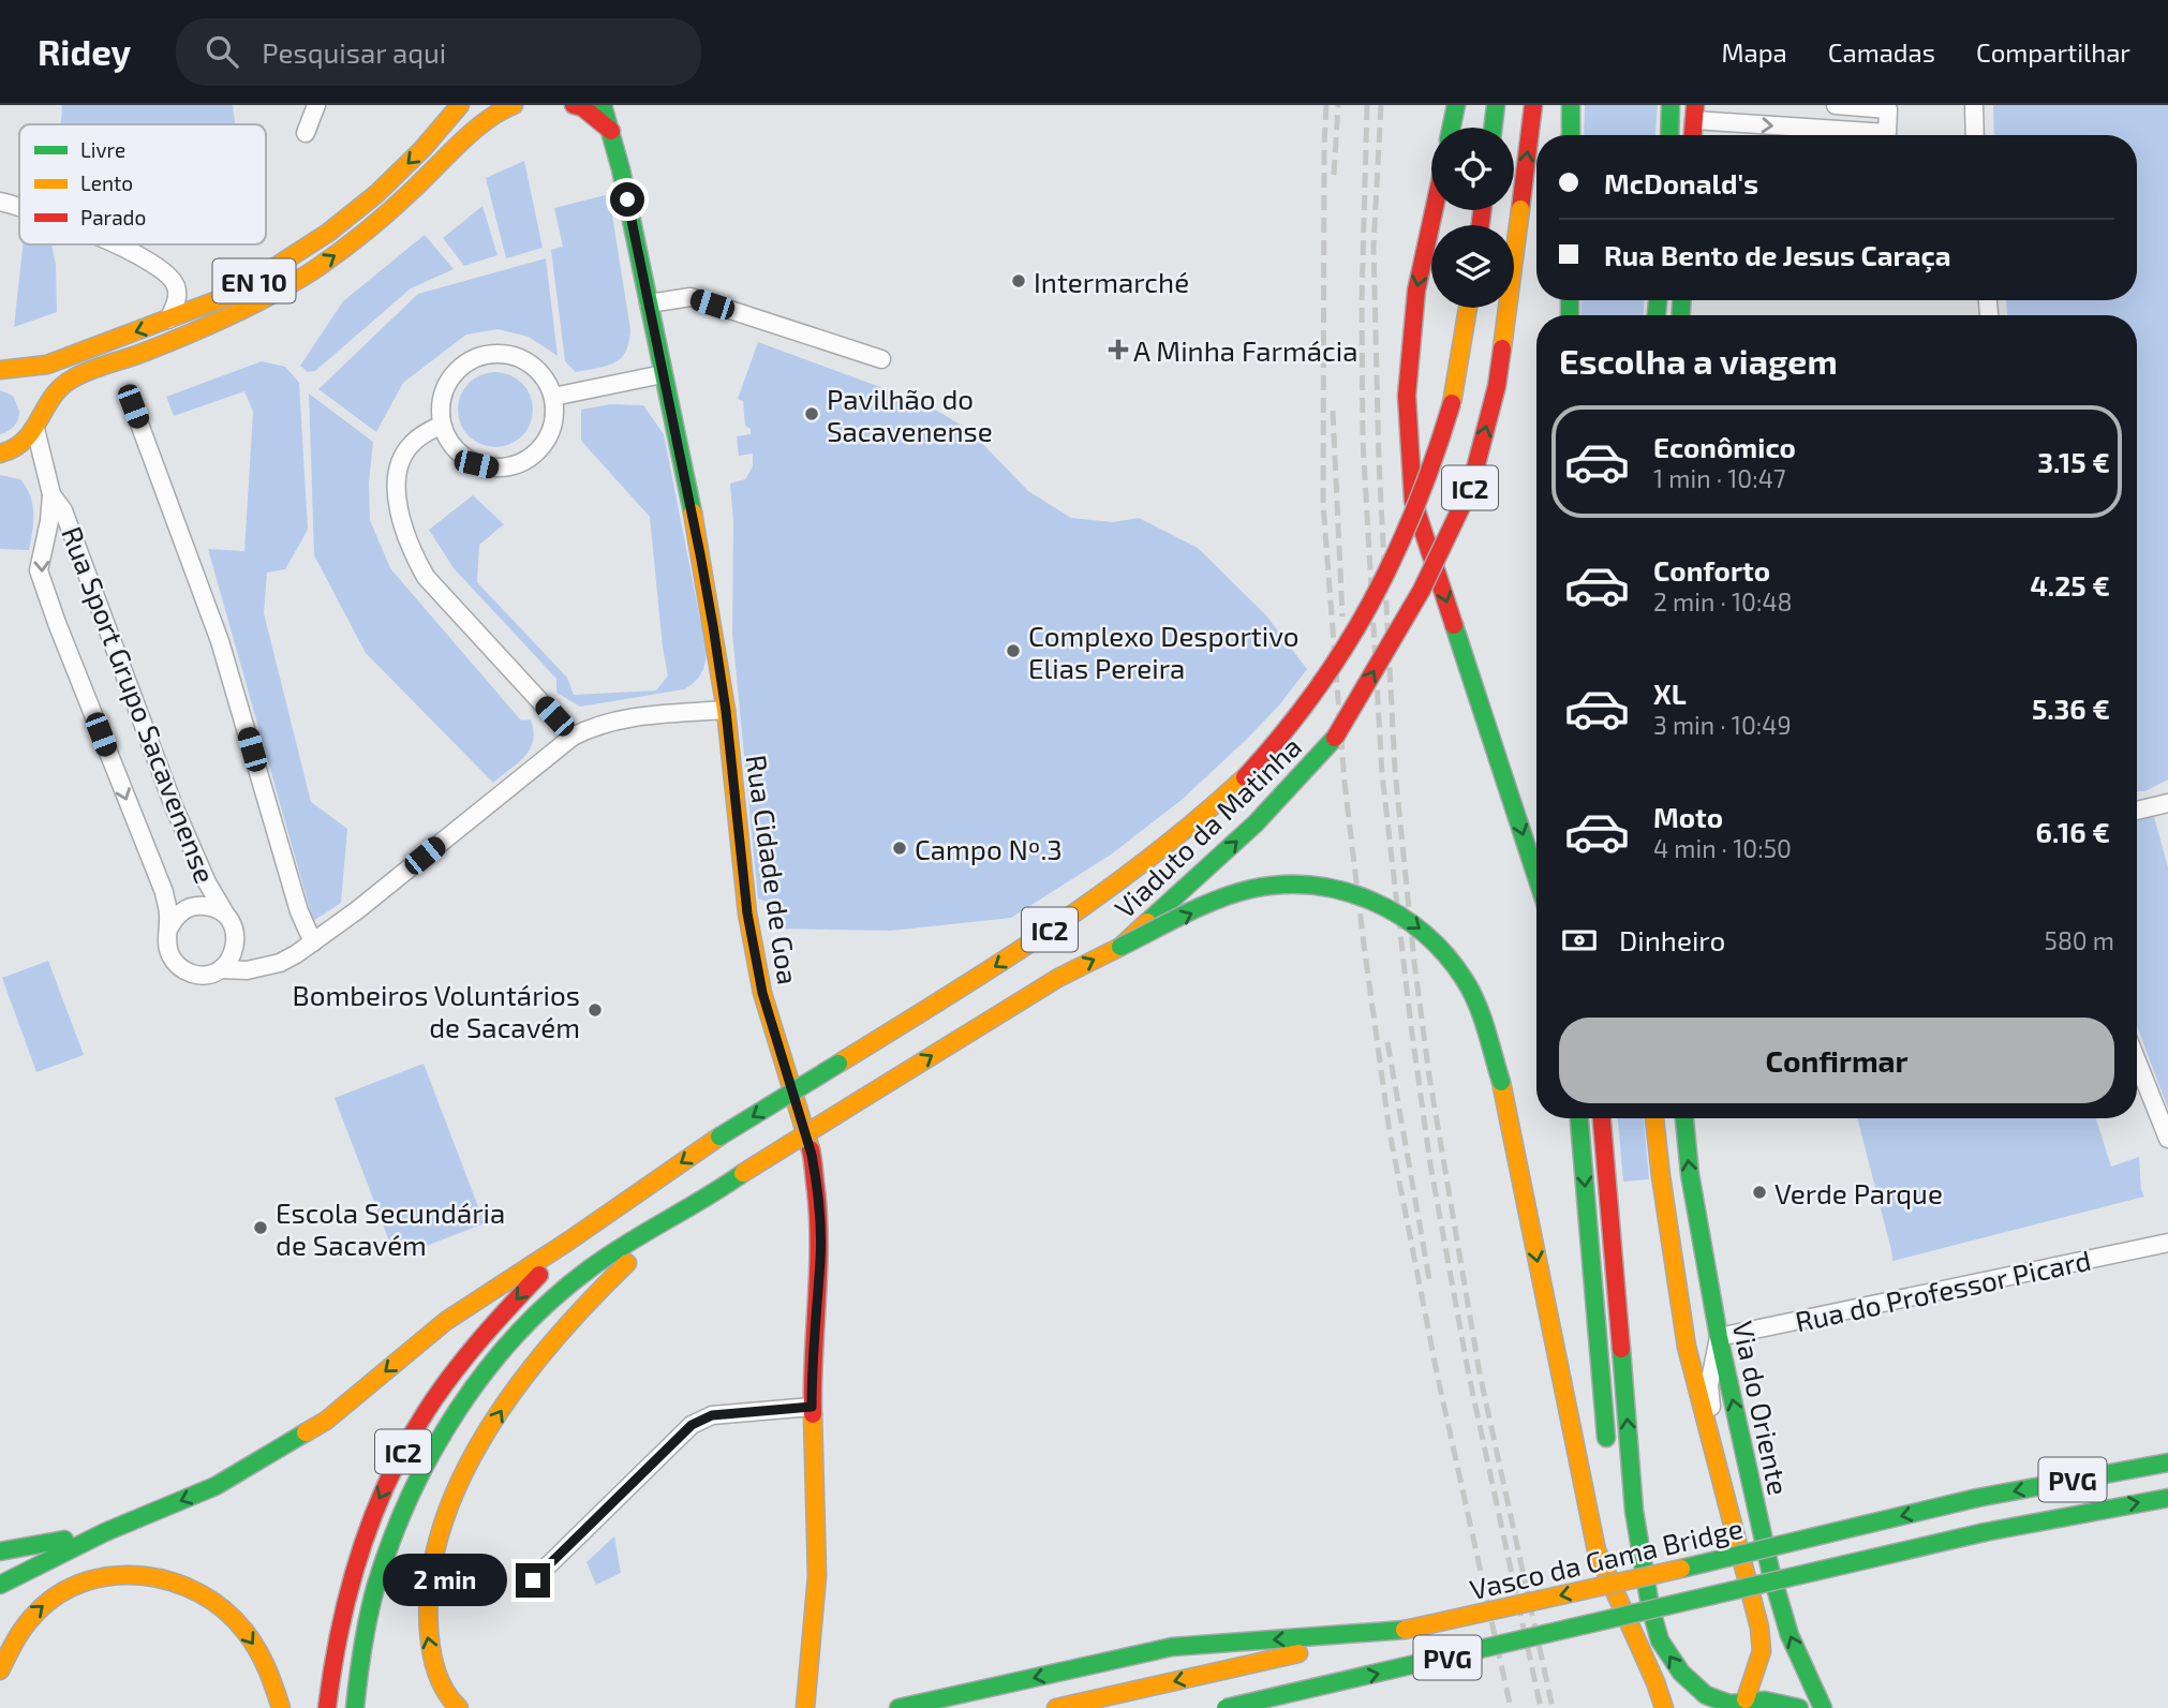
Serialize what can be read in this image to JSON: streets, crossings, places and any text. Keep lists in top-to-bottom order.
{
  "streets": {
    "main road": [
      "EN 10",
      "IC2",
      "Viaduto da Matinha",
      "Rua Cidade de Goa",
      "Via do Oriente",
      "PVG",
      "Vasco da Gama Bridge"
    ],
    "street": ["Rua Sport Grupo Sacavenense", "Rua do Professor Picard"]
  },
  "crossings": [
    ["EN 10", "Rua Sport Grupo Sacavenense"],
    ["IC2", "Viaduto da Matinha"],
    ["Rua do Professor Picard", "Via do Oriente"]
  ],
  "places": {
    "other": [
      "Intermarché",
      "Pavilhão do Sacavenense",
      "Complexo Desportivo Elias Pereira",
      "Campo Nº.3",
      "Bombeiros Voluntários de Sacavém",
      "Verde Parque",
      "Escola Secundária de Sacavém"
    ],
    "health": ["A Minha Farmácia"]
  },
  "legend": ["Livre", "Lento", "Parado"],
  "page": {
    "header": "Ridey",
    "search": "Pesquisar aqui",
    "nav": ["Mapa", "Camadas", "Compartilhar"],
    "banner": ["McDonald's", "Rua Bento de Jesus Caraça"],
    "heading": "Escolha a viagem",
    "list": [
      {
        "name": "Econômico",
        "note": "1 min · 10:47",
        "value": "3.15 €"
      },
      {
        "name": "Conforto",
        "note": "2 min · 10:48",
        "value": "4.25 €"
      },
      {
        "name": "XL",
        "note": "3 min · 10:49",
        "value": "5.36 €"
      },
      {
        "name": "Moto",
        "note": "4 min · 10:50",
        "value": "6.16 €"
      }
    ],
    "pay": ["Dinheiro", "580 m"],
    "buttons": "Confirmar",
    "bubble": "2 min"
  }
}
